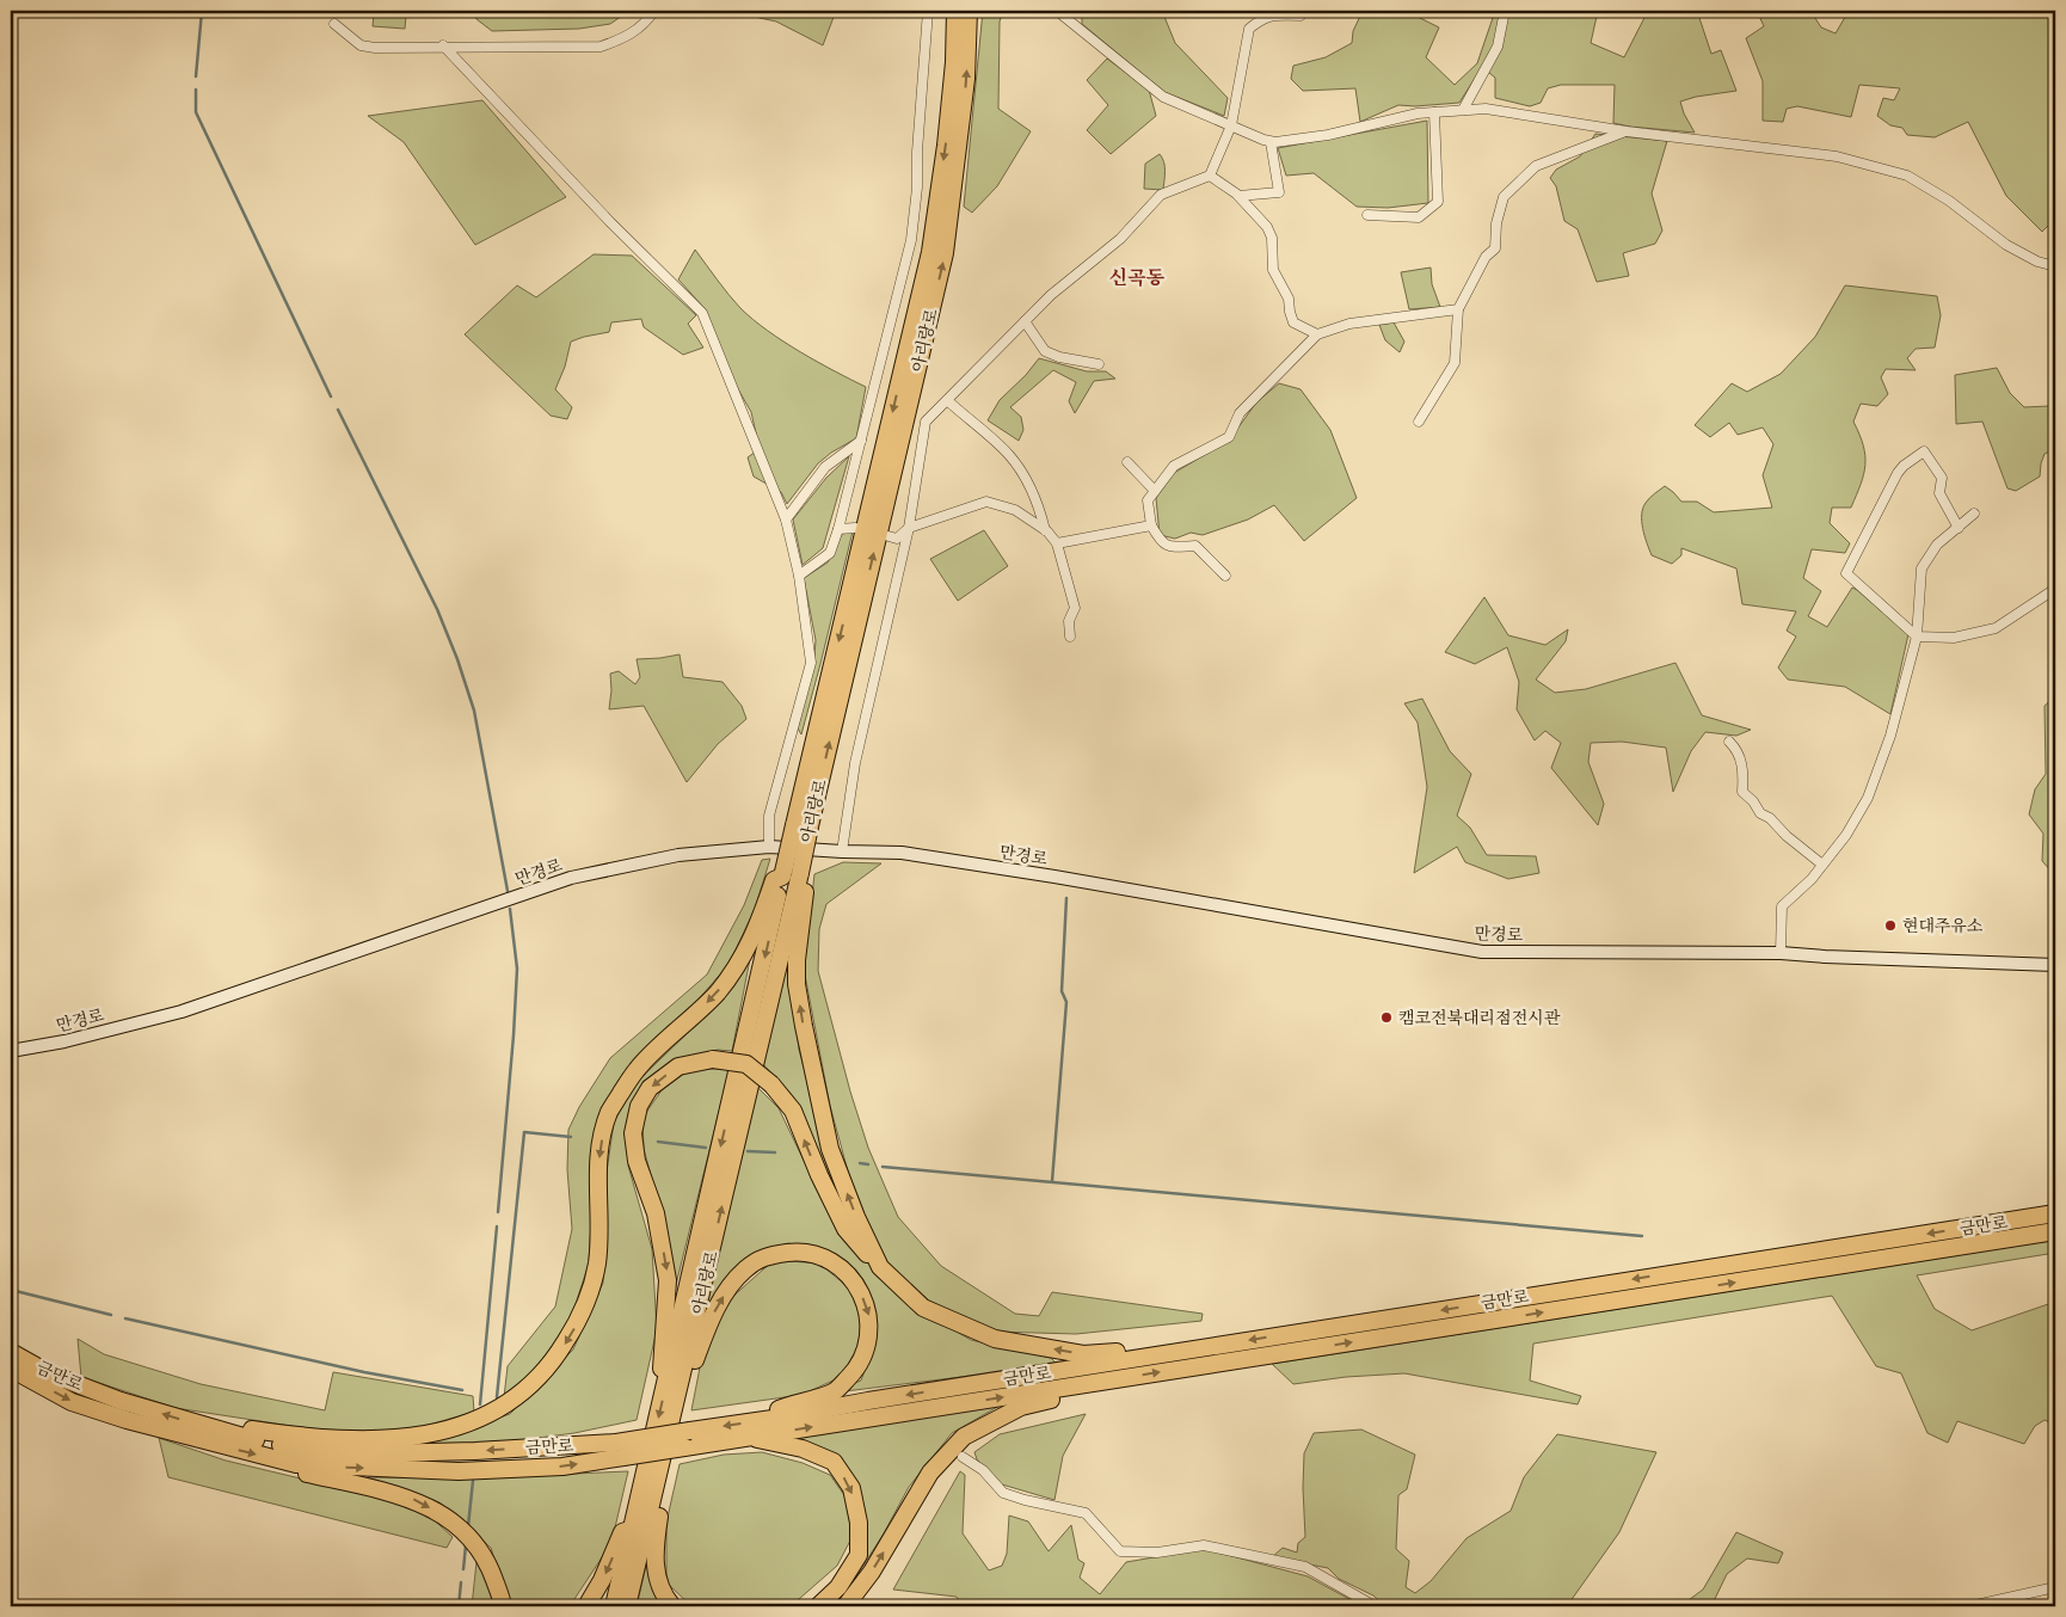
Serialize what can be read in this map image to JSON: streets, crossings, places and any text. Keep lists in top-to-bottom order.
{
  "streets": {
    "highway": ["아리랑로", "금만로"],
    "street": ["만경로"]
  },
  "districts": ["신곡동"],
  "places": ["현대주유소", "캠코전북대리점전시관"]
}
